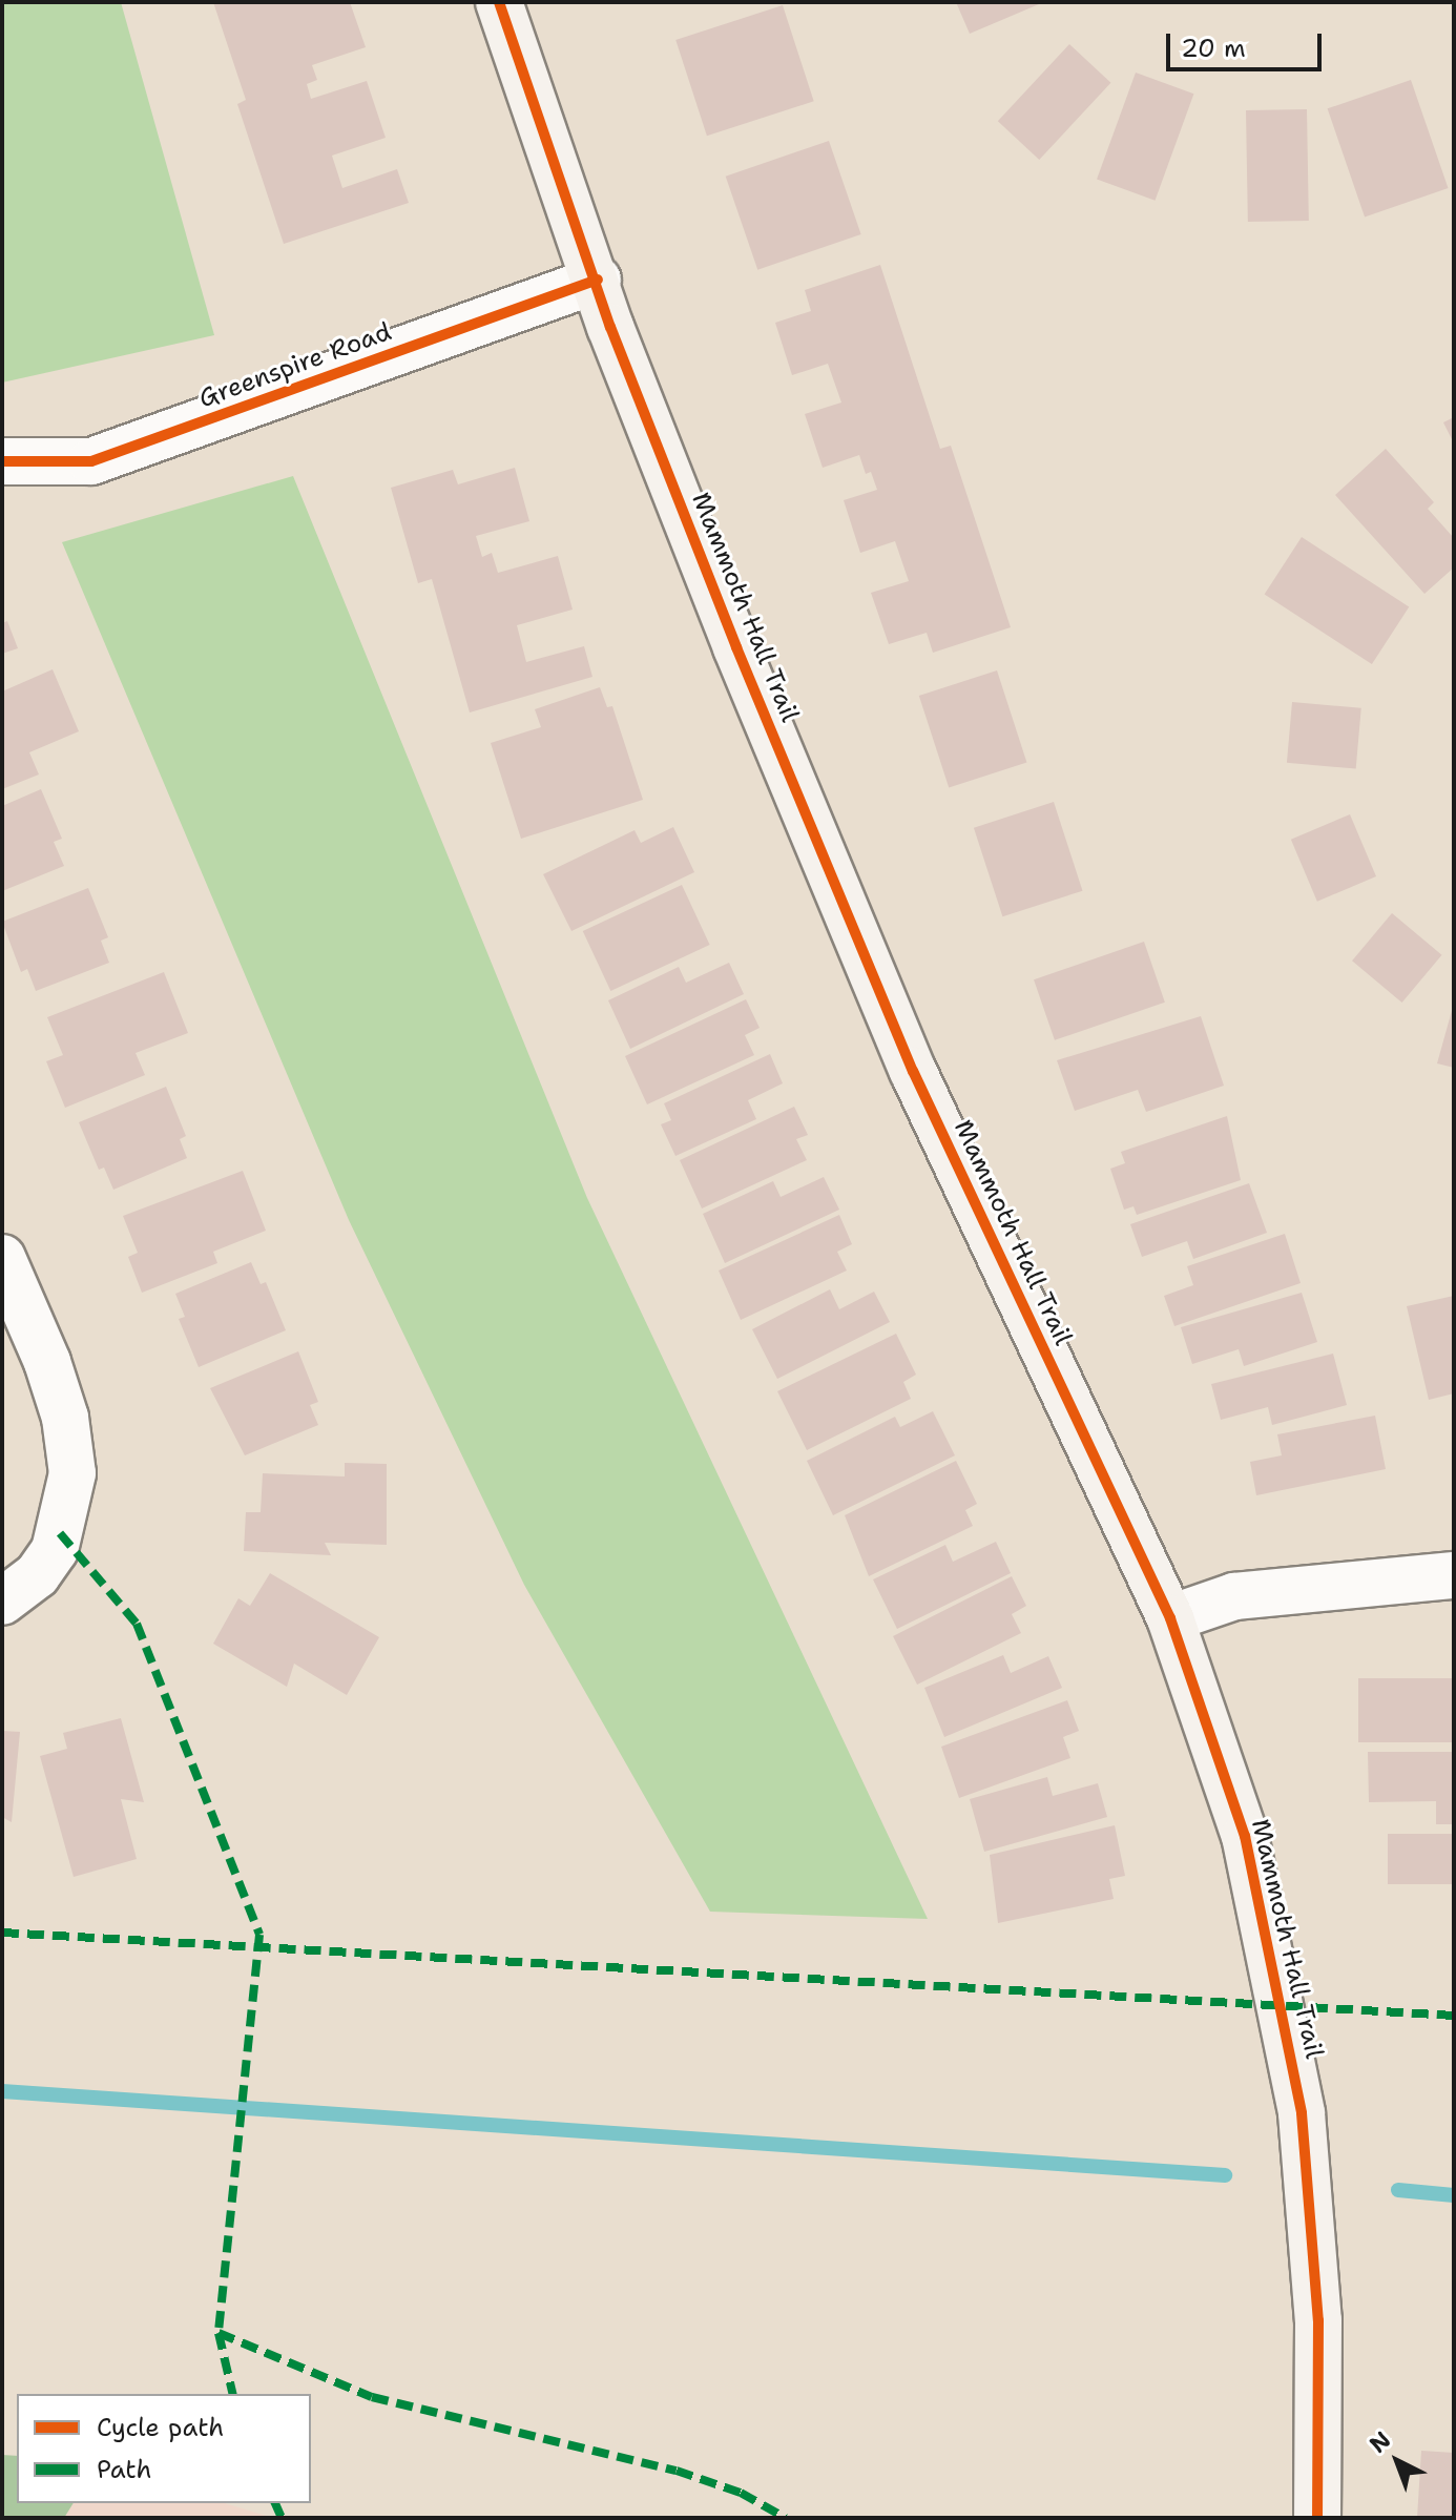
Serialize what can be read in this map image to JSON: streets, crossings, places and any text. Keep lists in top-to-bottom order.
{
  "streets": {
    "street": ["Greenspire Road", "Mammoth Hall Trail"]
  },
  "crossings": [
    ["Greenspire Road", "Mammoth Hall Trail"]
  ],
  "legend": ["Cycle path", "Path"],
  "scale_bar": "20 m",
  "north": "top left"
}
